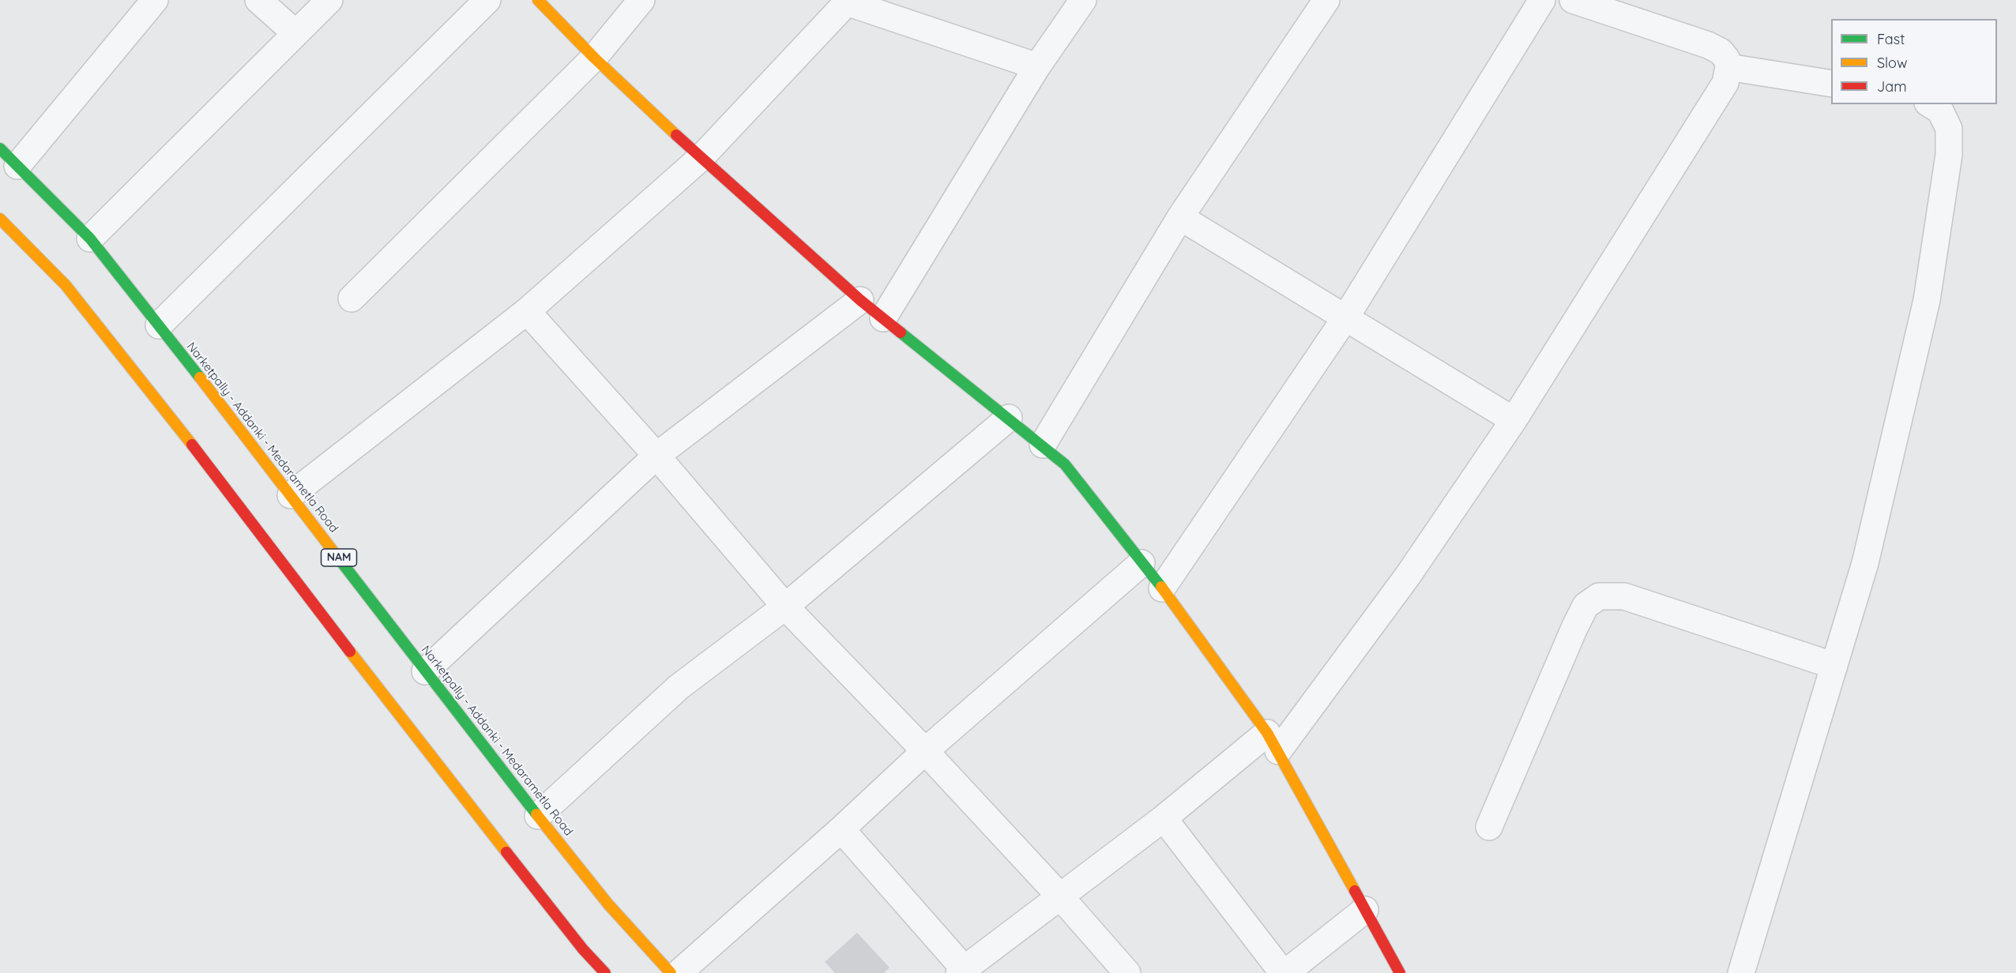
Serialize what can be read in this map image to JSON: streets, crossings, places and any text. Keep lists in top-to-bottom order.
{
  "streets": {
    "main road": ["Narketpally - Addanki - Medarametla Road", "NAM"]
  },
  "legend": ["Fast", "Slow", "Jam"]
}
